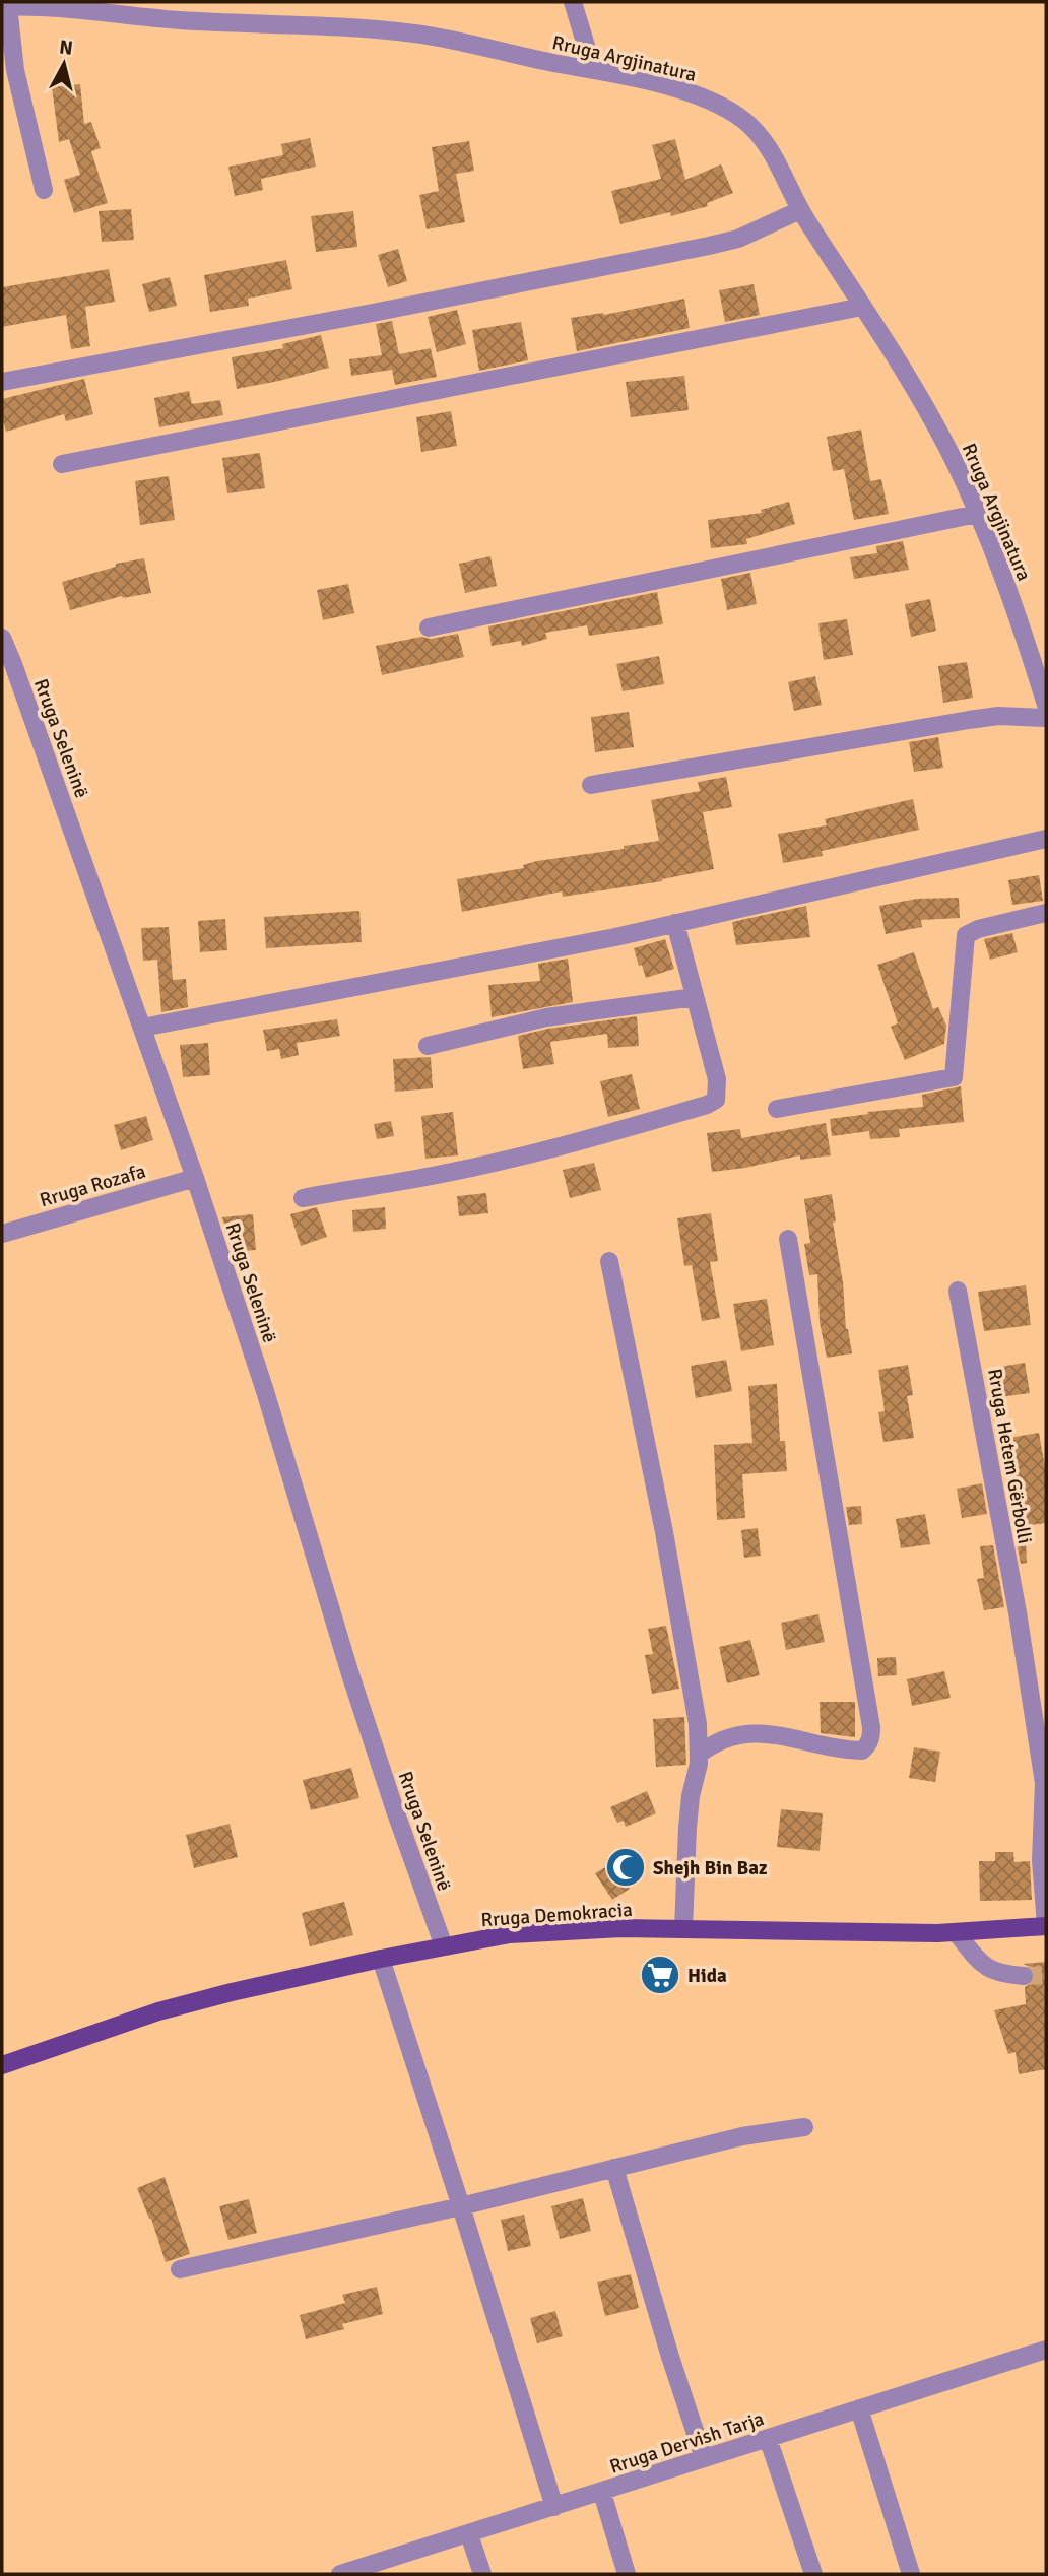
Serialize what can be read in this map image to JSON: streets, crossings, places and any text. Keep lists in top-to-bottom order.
{
  "streets": {
    "main road": ["Rruga Demokracia"],
    "street": [
      "Rruga Argjinatura",
      "Rruga Seleninë",
      "Rruga Rozafa",
      "Rruga Hetem Gërbolli",
      "Rruga Dervish Tarja"
    ]
  },
  "crossings": [
    ["Rruga Seleninë", "Rruga Rozafa"],
    ["Rruga Seleninë", "Rruga Demokracia"],
    ["Rruga Hetem Gërbolli", "Rruga Demokracia"]
  ],
  "places": {
    "mosque": ["Shejh Bin Baz"],
    "supermarket": ["Hida"]
  },
  "north": "top"
}
